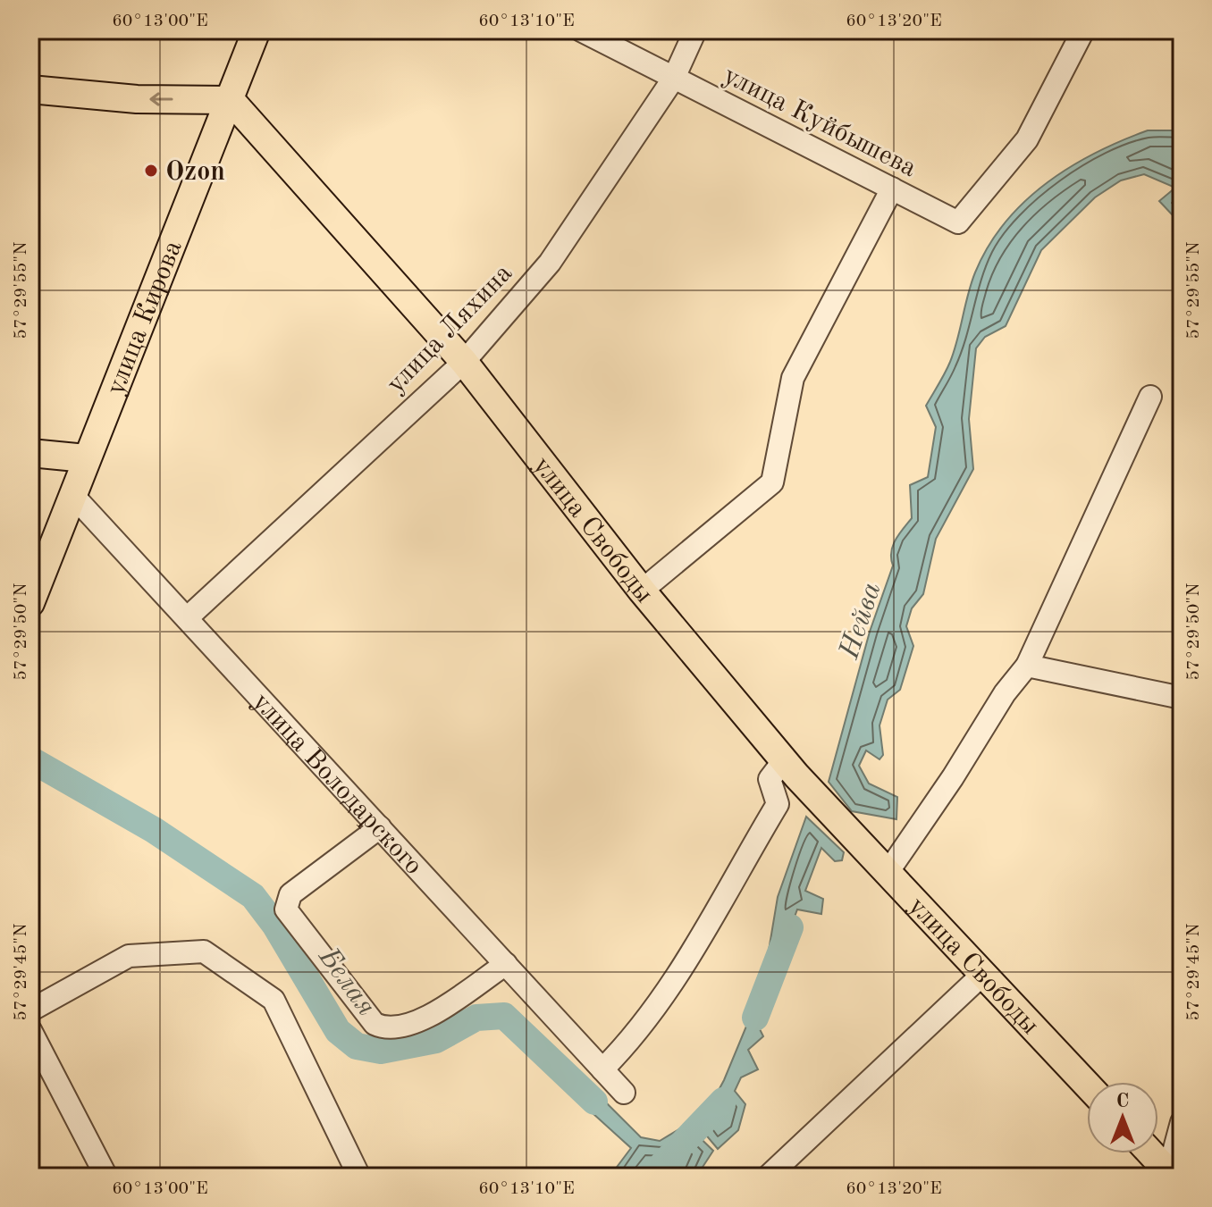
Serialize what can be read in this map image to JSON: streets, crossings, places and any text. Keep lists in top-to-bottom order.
{
  "streets": {
    "main road": ["улица Кирова", "улица Свободы"],
    "street": ["улица Куйбышева", "улица Ляхина", "улица Володарского"]
  },
  "crossings": [
    ["улица Куйбышева", "улица Ляхина"],
    ["улица Кирова", "улица Свободы"],
    ["улица Кирова", "улица Володарского"],
    ["улица Ляхина", "улица Свободы"],
    ["улица Ляхина", "улица Володарского"]
  ],
  "water": ["Нейва", "Белая"],
  "places": ["Ozon"],
  "north": "top",
  "coordinates": [
    "60°13'00\"E",
    "60°13'10\"E",
    "60°13'20\"E",
    "57°29'55\"N",
    "57°29'50\"N",
    "57°29'45\"N"
  ]
}
